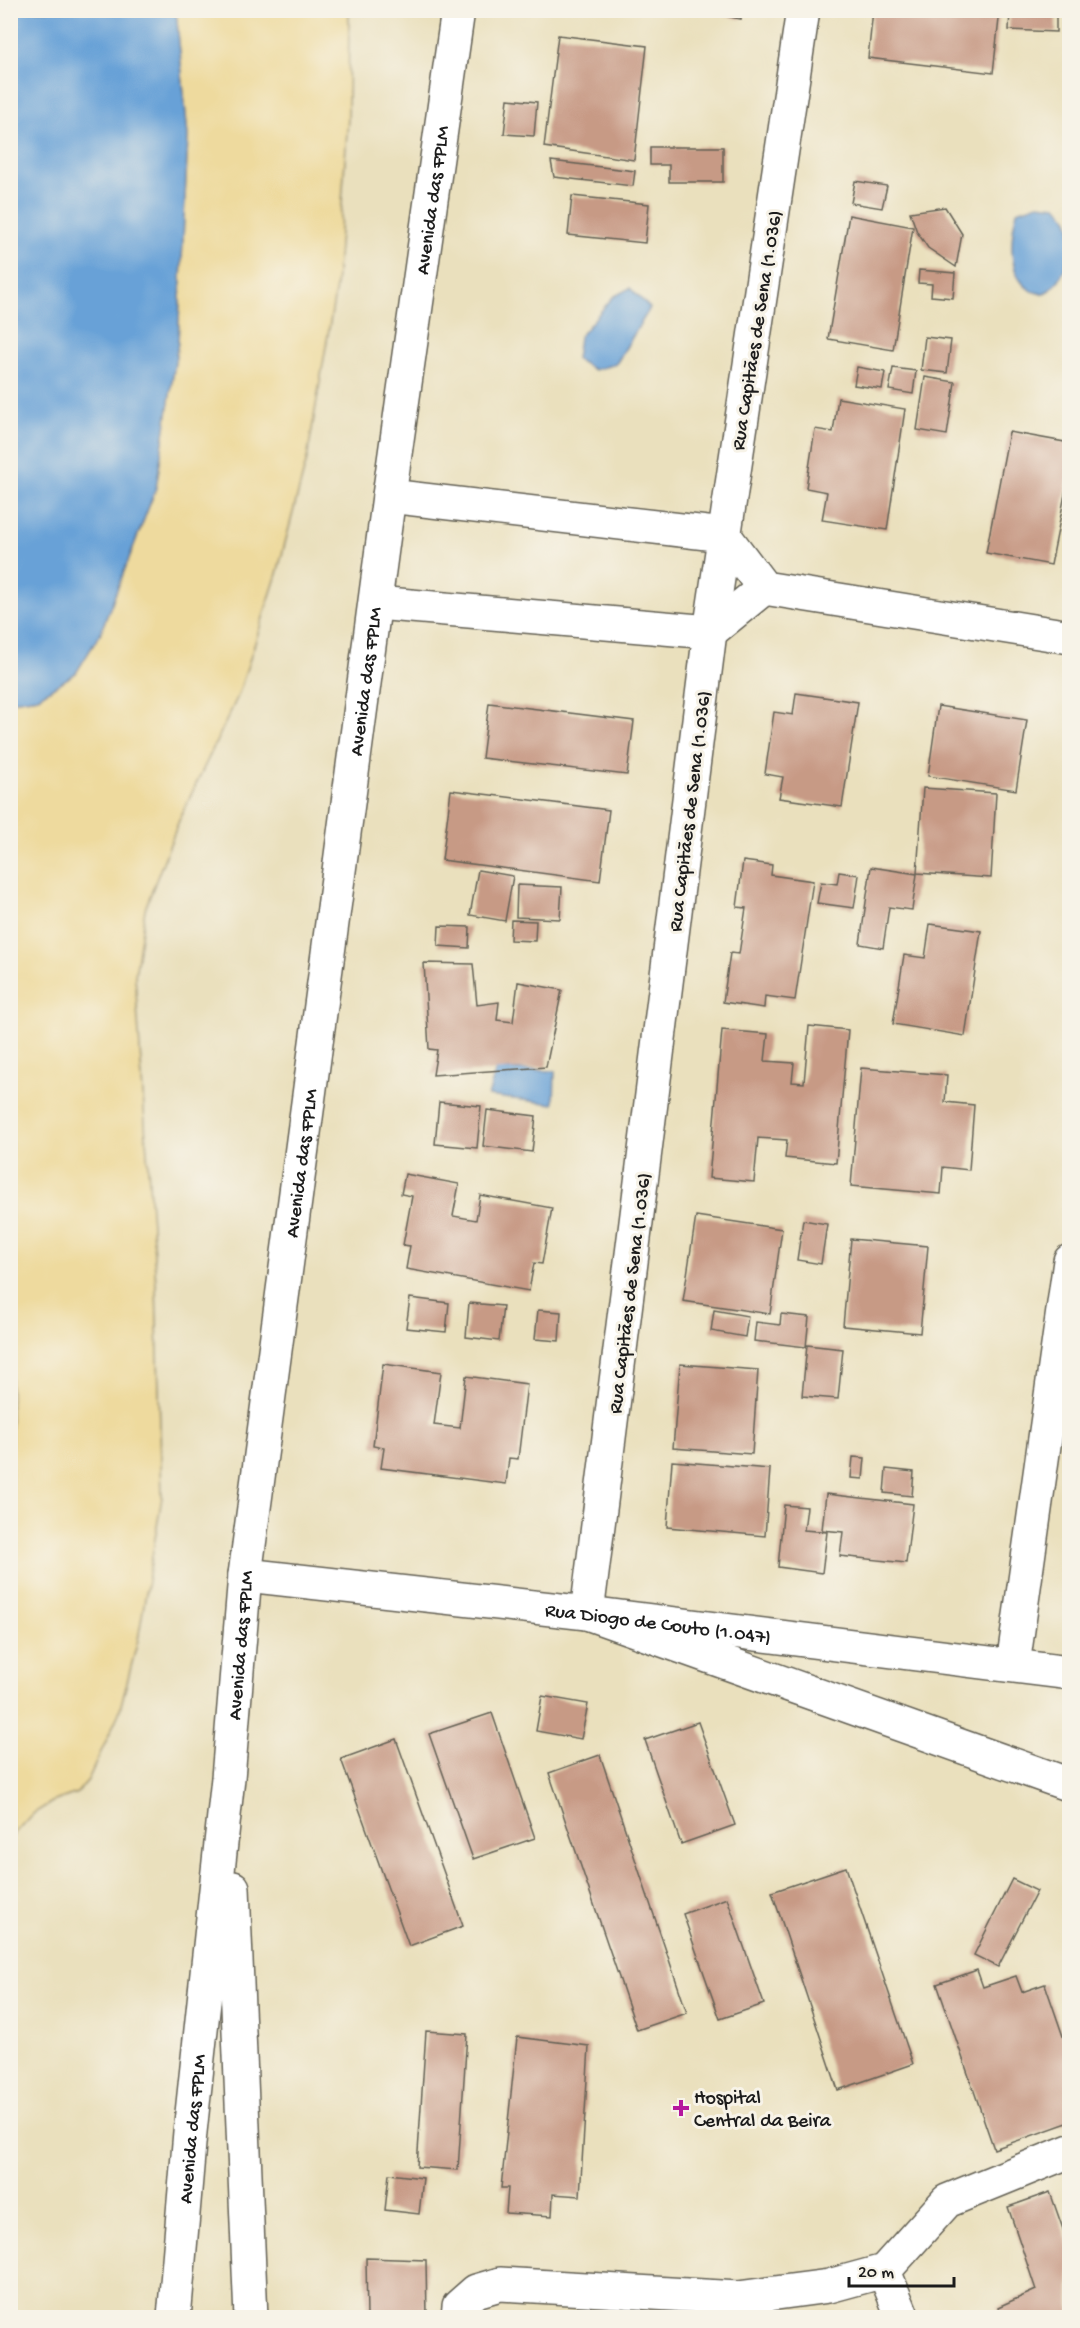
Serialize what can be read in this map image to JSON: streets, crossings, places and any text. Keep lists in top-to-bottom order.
{
  "streets": {
    "street": ["Avenida das FPLM", "Rua Capitães de Sena (1.036)", "Rua Diogo de Couto (1.047)"]
  },
  "crossings": [
    ["Avenida das FPLM", "Rua Diogo de Couto (1.047)"],
    ["Rua Capitães de Sena (1.036)", "Rua Diogo de Couto (1.047)"]
  ],
  "places": {
    "health": ["Hospital Central da Beira"]
  },
  "scale_bar": "20 m"
}
